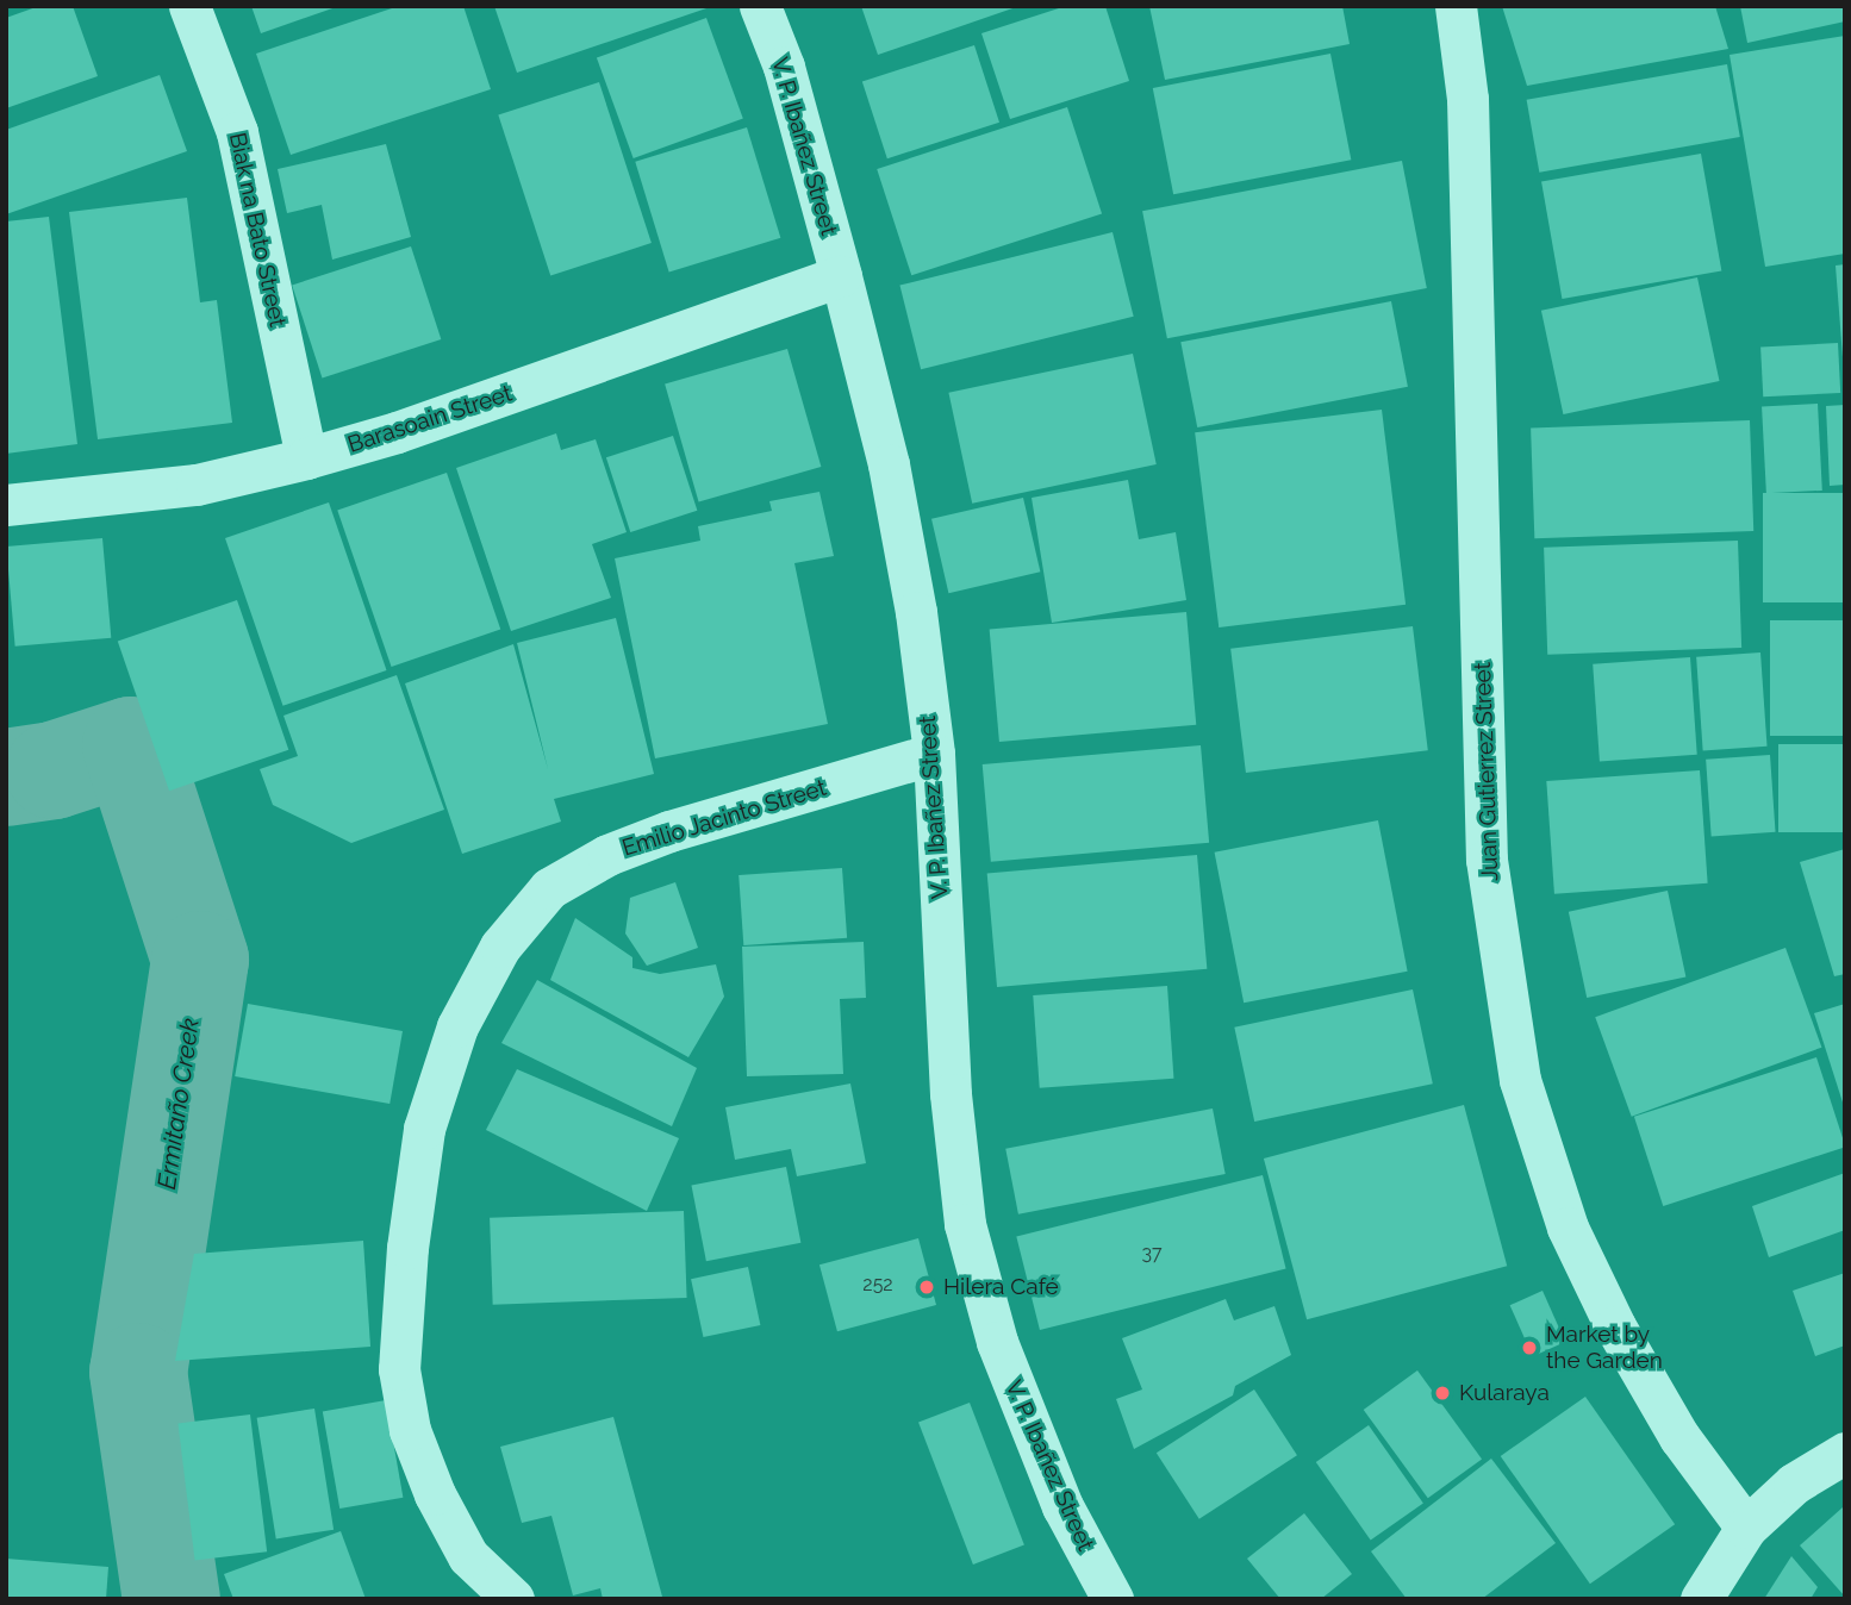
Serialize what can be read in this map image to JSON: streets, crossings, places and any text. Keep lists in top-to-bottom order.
{
  "streets": {
    "street": [
      "V. P. Ibañez Street",
      "Biak na Bato Street",
      "Barasoain Street",
      "Juan Gutierrez Street",
      "Emilio Jacinto Street"
    ]
  },
  "crossings": [
    ["V. P. Ibañez Street", "Barasoain Street"],
    ["V. P. Ibañez Street", "Emilio Jacinto Street"],
    ["Biak na Bato Street", "Barasoain Street"]
  ],
  "water": ["Ermitaño Creek"],
  "places": ["Hilera Café", "Market by the Garden", "Kularaya"],
  "house_numbers": ["37", "252"]
}
